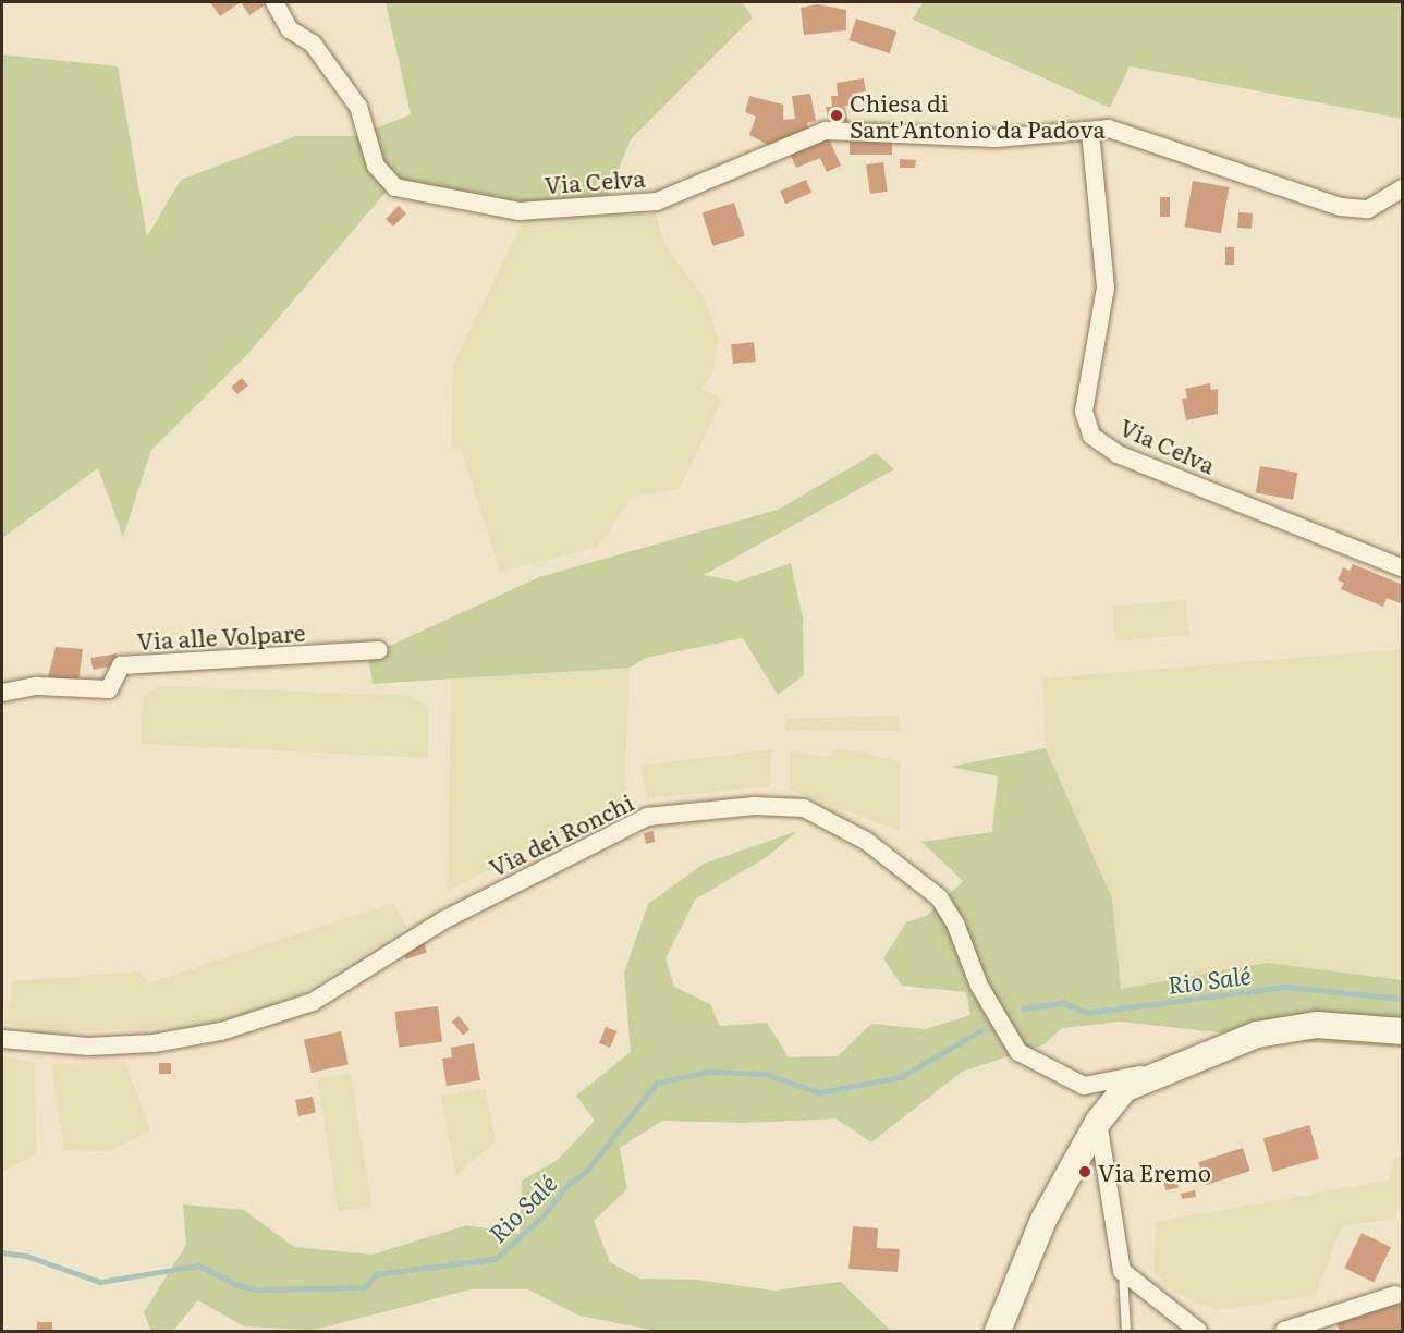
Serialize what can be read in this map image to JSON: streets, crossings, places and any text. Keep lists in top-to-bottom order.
{
  "streets": {
    "street": ["Via Celva", "Via alle Volpare", "Via dei Ronchi"]
  },
  "water": ["Rio Salé"],
  "places": ["Chiesa di Sant'Antonio da Padova", "Via Eremo"]
}
